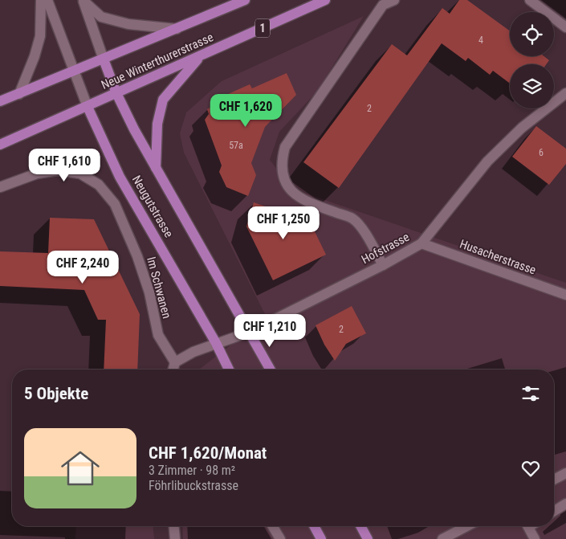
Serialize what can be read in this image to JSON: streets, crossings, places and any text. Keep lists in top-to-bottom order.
{
  "streets": {
    "main road": ["1", "Neue Winterthurerstrasse", "Neugutstrasse"],
    "street": ["Hofstrasse", "Husacherstrasse", "Im Schwanen"]
  },
  "crossings": [
    ["Neue Winterthurerstrasse", "Neugutstrasse"],
    ["Neugutstrasse", "Hofstrasse"],
    ["Hofstrasse", "Husacherstrasse"]
  ],
  "house_numbers": [
    "4",
    "2",
    "57a",
    "6",
    "2"
  ],
  "page": {
    "price": [
      "CHF 1,620",
      "CHF 1,610",
      "CHF 1,250",
      "CHF 2,240",
      "CHF 1,210"
    ],
    "heading": "5 Objekte",
    "list": [
      {
        "name": "CHF 1,620/Monat",
        "note": "3 Zimmer · 98 m² · Föhrlibuckstrasse"
      }
    ]
  }
}
